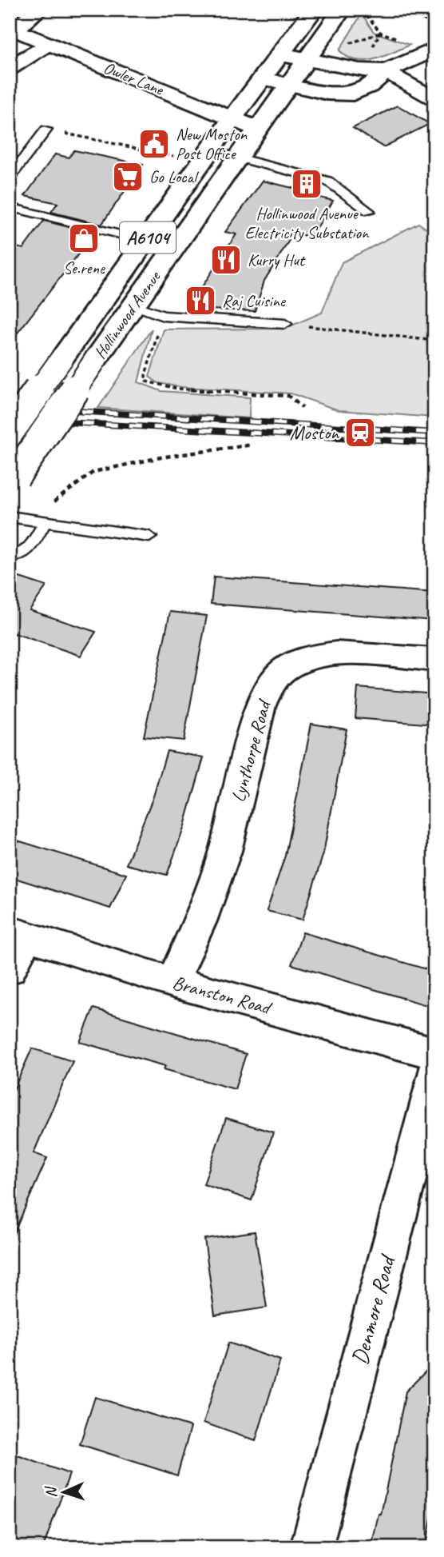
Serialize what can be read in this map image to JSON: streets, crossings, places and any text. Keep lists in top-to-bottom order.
{
  "streets": {
    "street": [
      "Owler Lane",
      "A6104",
      "Hollinwood Avenue",
      "Lynthorpe Road",
      "Branston Road",
      "Denmore Road"
    ]
  },
  "crossings": [
    ["Owler Lane", "Hollinwood Avenue"],
    ["Lynthorpe Road", "Branston Road"]
  ],
  "places": {
    "public building": ["New Moston Post Office"],
    "supermarket": ["Go Local"],
    "building": ["Hollinwood Avenue Electricity Substation"],
    "shop": ["Se.rene"],
    "restaurant": ["Kurry Hut", "Raj Cuisine"],
    "station": ["Moston"]
  },
  "north": "left"
}
